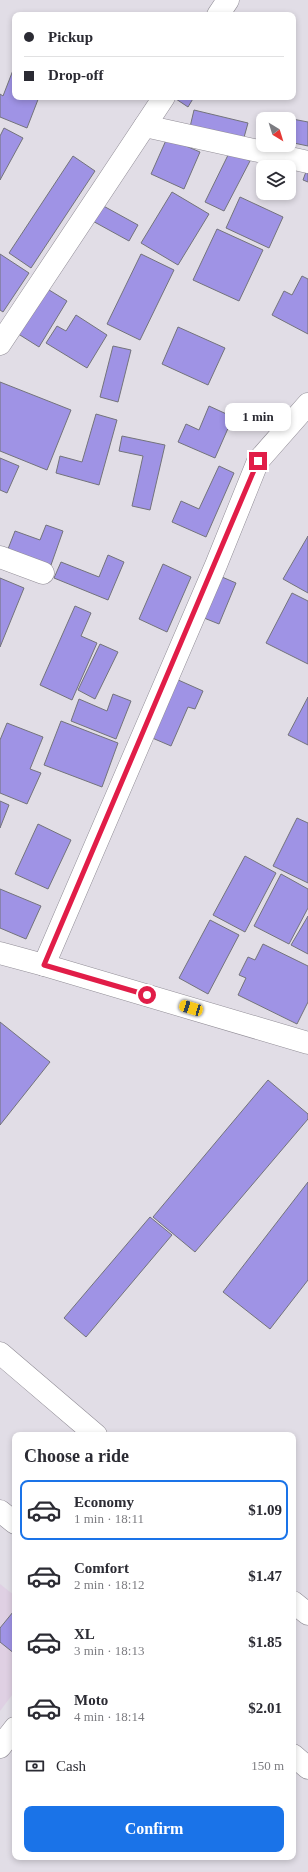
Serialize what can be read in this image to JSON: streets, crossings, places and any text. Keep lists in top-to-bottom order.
{
  "north": "bottom right",
  "page": {
    "banner": ["Pickup", "Drop-off"],
    "bubble": "1 min",
    "heading": "Choose a ride",
    "list": [
      {
        "name": "Economy",
        "note": "1 min · 18:11",
        "value": "$1.09"
      },
      {
        "name": "Comfort",
        "note": "2 min · 18:12",
        "value": "$1.47"
      },
      {
        "name": "XL",
        "note": "3 min · 18:13",
        "value": "$1.85"
      },
      {
        "name": "Moto",
        "note": "4 min · 18:14",
        "value": "$2.01"
      }
    ],
    "pay": ["Cash", "150 m"],
    "buttons": "Confirm"
  }
}
